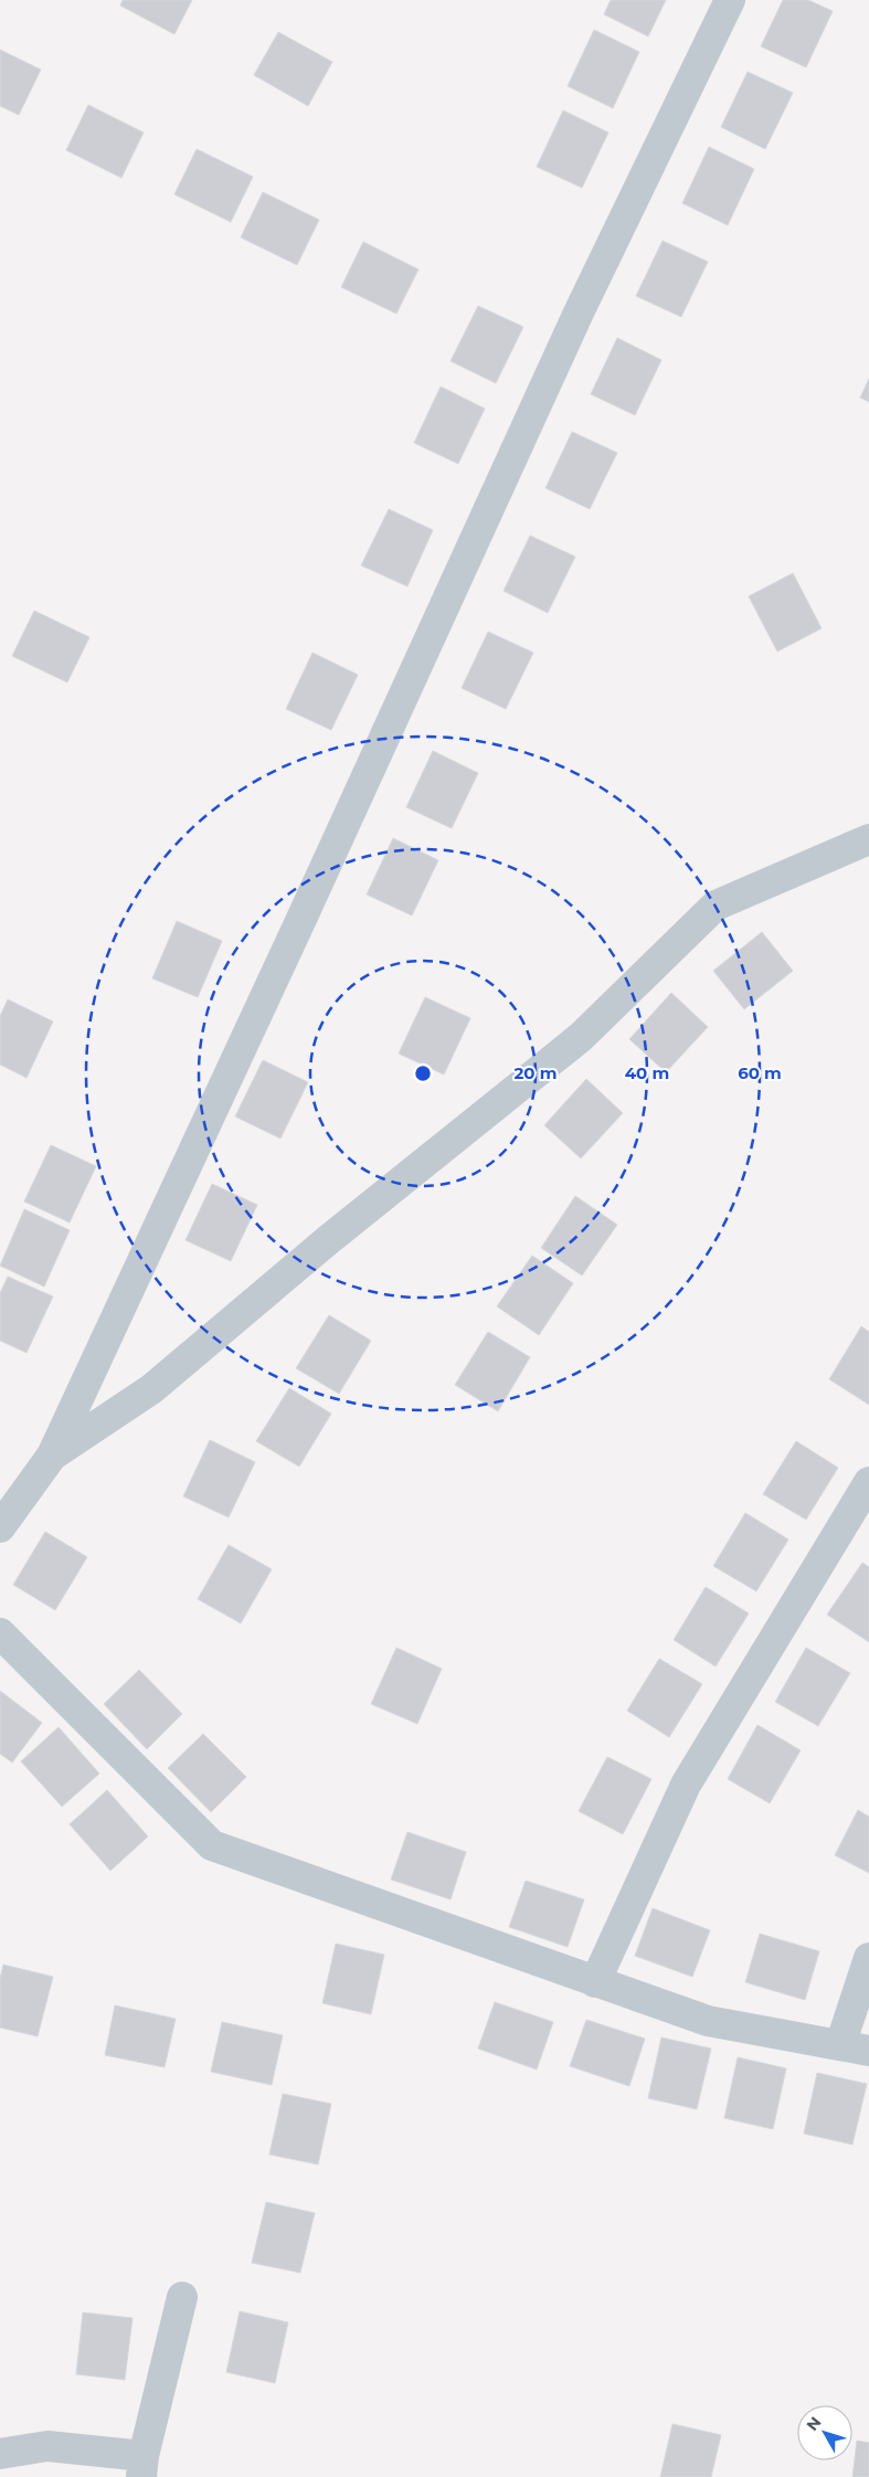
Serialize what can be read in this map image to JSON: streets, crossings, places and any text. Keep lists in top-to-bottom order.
{
  "north": "top left",
  "rings": ["20 m", "40 m", "60 m"]
}
